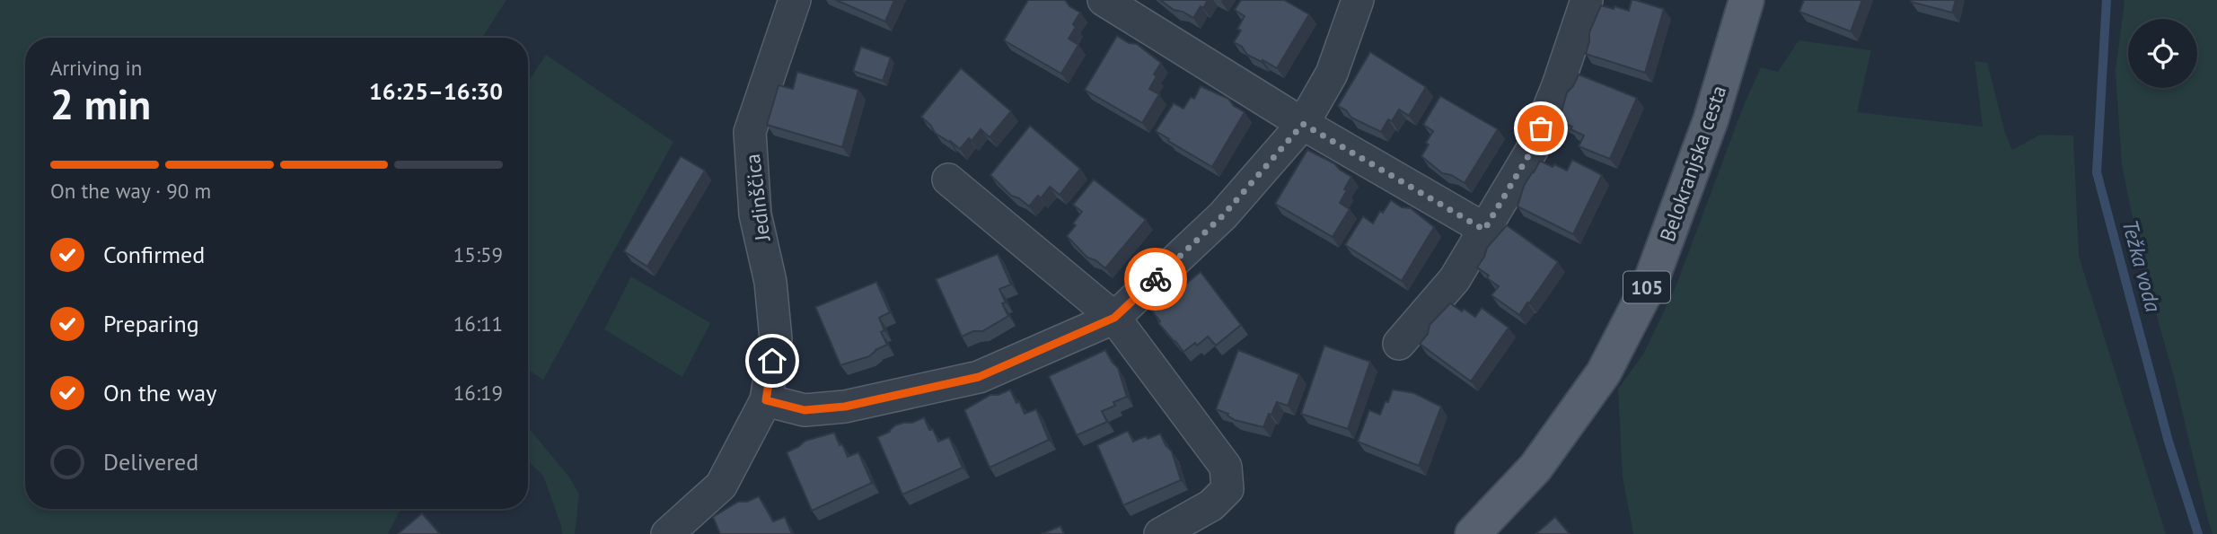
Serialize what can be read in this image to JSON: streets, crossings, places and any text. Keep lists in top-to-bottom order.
{
  "streets": {
    "main road": ["Belokranjska cesta", "105"],
    "street": ["Jedinščica"]
  },
  "water": ["Težka voda"],
  "page": {
    "heading": ["2 min", "Arriving in", "16:25–16:30"],
    "bar": "On the way · 90 m",
    "list": [
      ["Confirmed", "15:59"],
      ["Preparing", "16:11"],
      ["On the way", "16:19"],
      "Delivered"
    ]
  }
}
